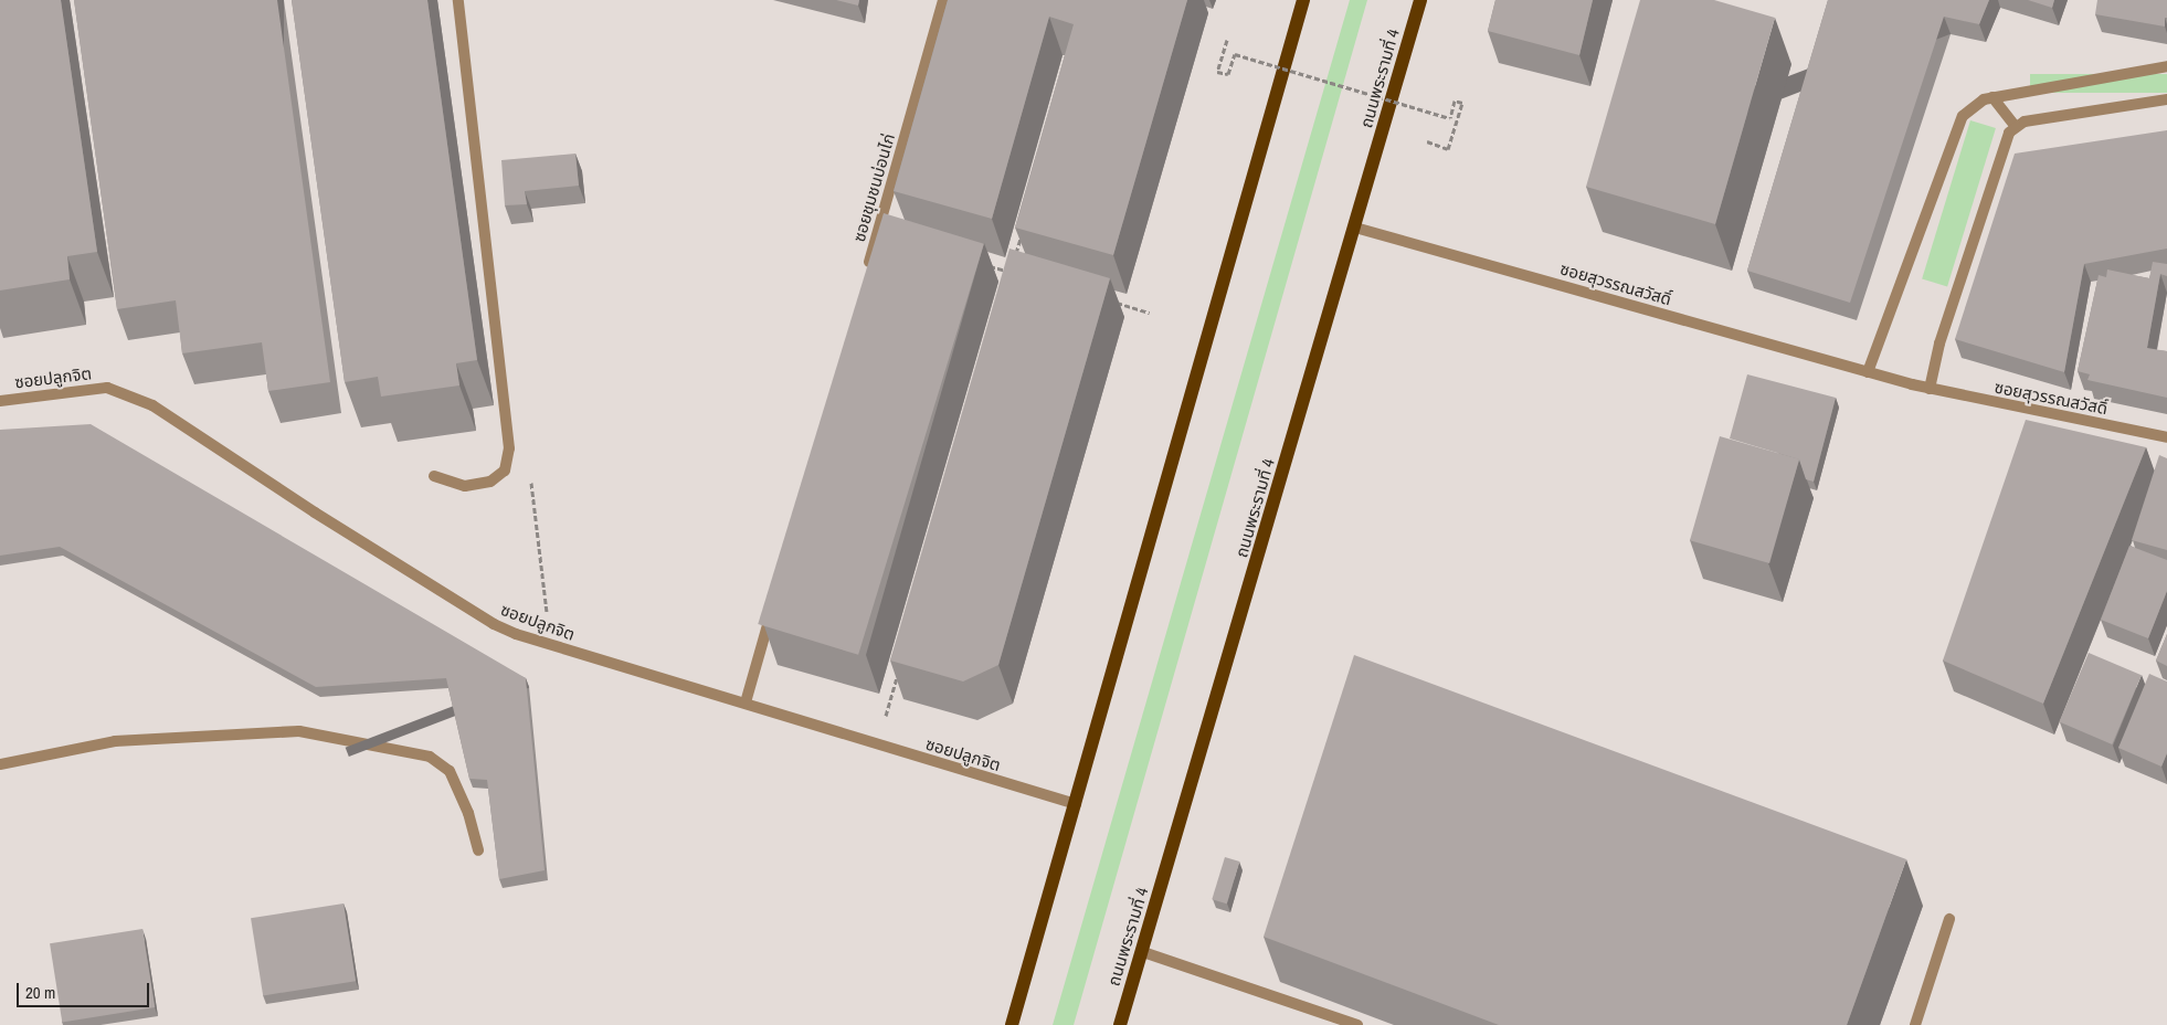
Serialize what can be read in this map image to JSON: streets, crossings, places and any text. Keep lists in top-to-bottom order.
{
  "streets": {
    "main road": ["ถนนพระรามที่ 4"],
    "street": ["ซอยชุมชนบ่อนไก่", "ซอยสุวรรณสวัสดิ์", "ซอยปลูกจิต"]
  },
  "crossings": [
    ["ถนนพระรามที่ 4", "ซอยสุวรรณสวัสดิ์"]
  ],
  "scale_bar": "20 m"
}
